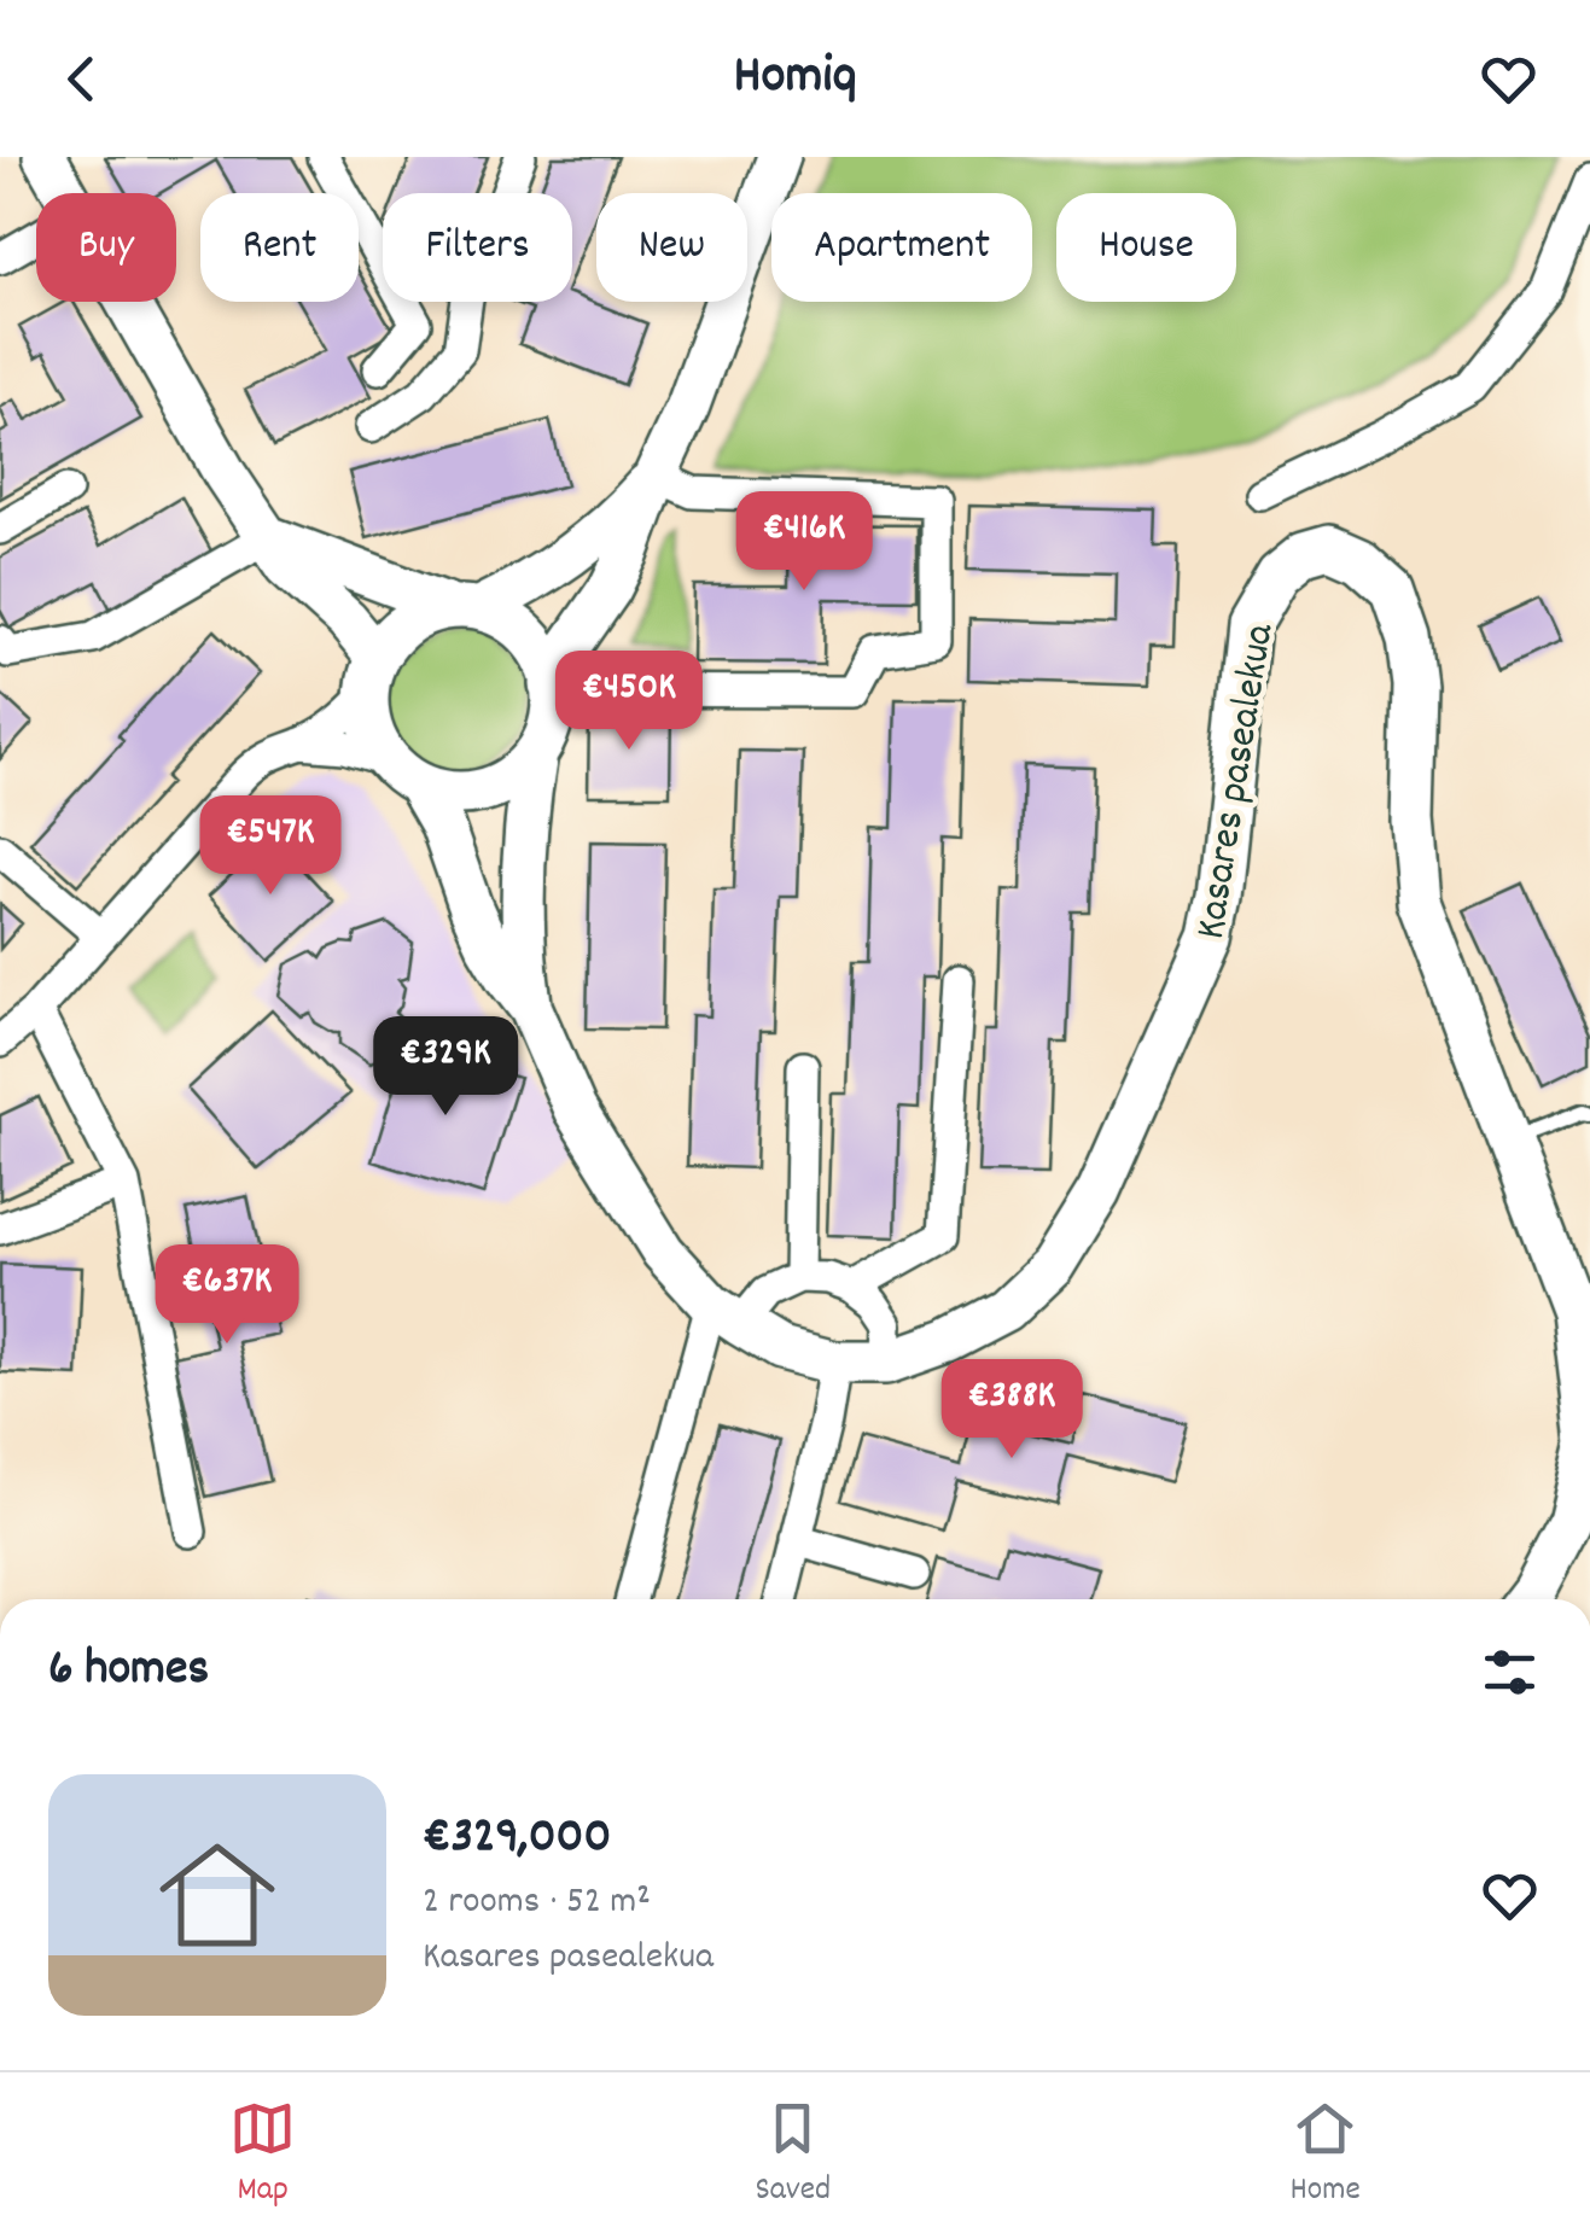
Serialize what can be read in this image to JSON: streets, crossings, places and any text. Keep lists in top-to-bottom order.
{
  "streets": {
    "street": ["Kasares pasealekua"]
  },
  "page": {
    "header": "Homiq",
    "chip": [
      "Buy",
      "Rent",
      "Filters",
      "New",
      "Apartment",
      "House"
    ],
    "price": [
      "€416K",
      "€450K",
      "€547K",
      "€329K",
      "€637K",
      "€388K"
    ],
    "heading": "6 homes",
    "list": [
      {
        "name": "€329,000",
        "note": "2 rooms · 52 m² · Kasares pasealekua"
      }
    ],
    "tabs": ["Map", "Saved", "Home"]
  }
}
